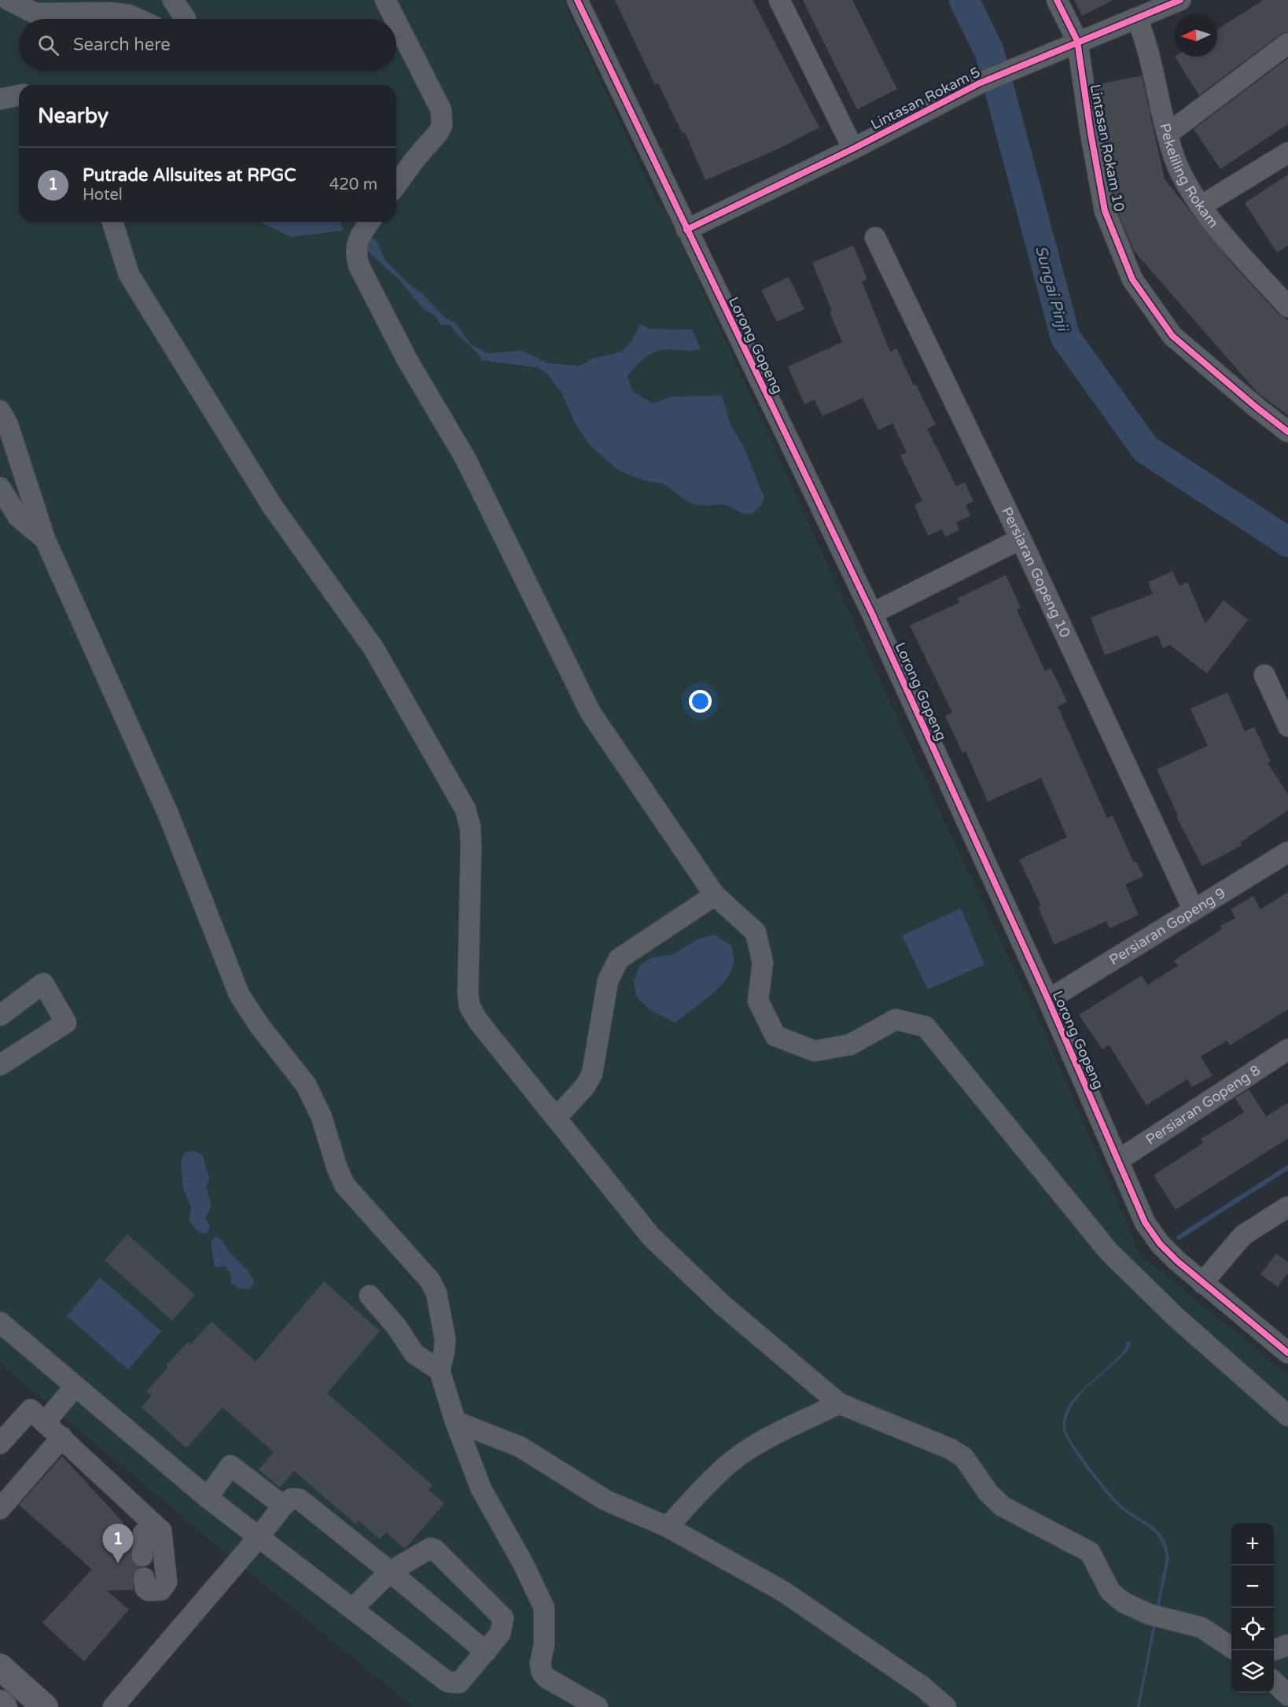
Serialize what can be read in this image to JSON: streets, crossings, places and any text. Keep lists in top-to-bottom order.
{
  "streets": {
    "street": [
      "Lintasan Rokam 5",
      "Lintasan Rokam 10",
      "Pekeliling Rokam",
      "Lorong Gopeng",
      "Persiaran Gopeng 10",
      "Persiaran Gopeng 9",
      "Persiaran Gopeng 8"
    ]
  },
  "crossings": [
    ["Lintasan Rokam 5", "Lintasan Rokam 10"],
    ["Lintasan Rokam 5", "Pekeliling Rokam"],
    ["Lintasan Rokam 5", "Lorong Gopeng"],
    ["Lorong Gopeng", "Persiaran Gopeng 9"],
    ["Lorong Gopeng", "Persiaran Gopeng 8"],
    ["Persiaran Gopeng 10", "Persiaran Gopeng 9"]
  ],
  "water": ["Sungai Pinji"],
  "north": "left",
  "page": {
    "search": "Search here",
    "heading": "Nearby",
    "list": [
      {
        "mark": "1",
        "name": "Putrade Allsuites at RPGC",
        "note": "Hotel",
        "value": "420 m"
      }
    ],
    "map_buttons": ["+", "−"],
    "pins": "1"
  }
}
